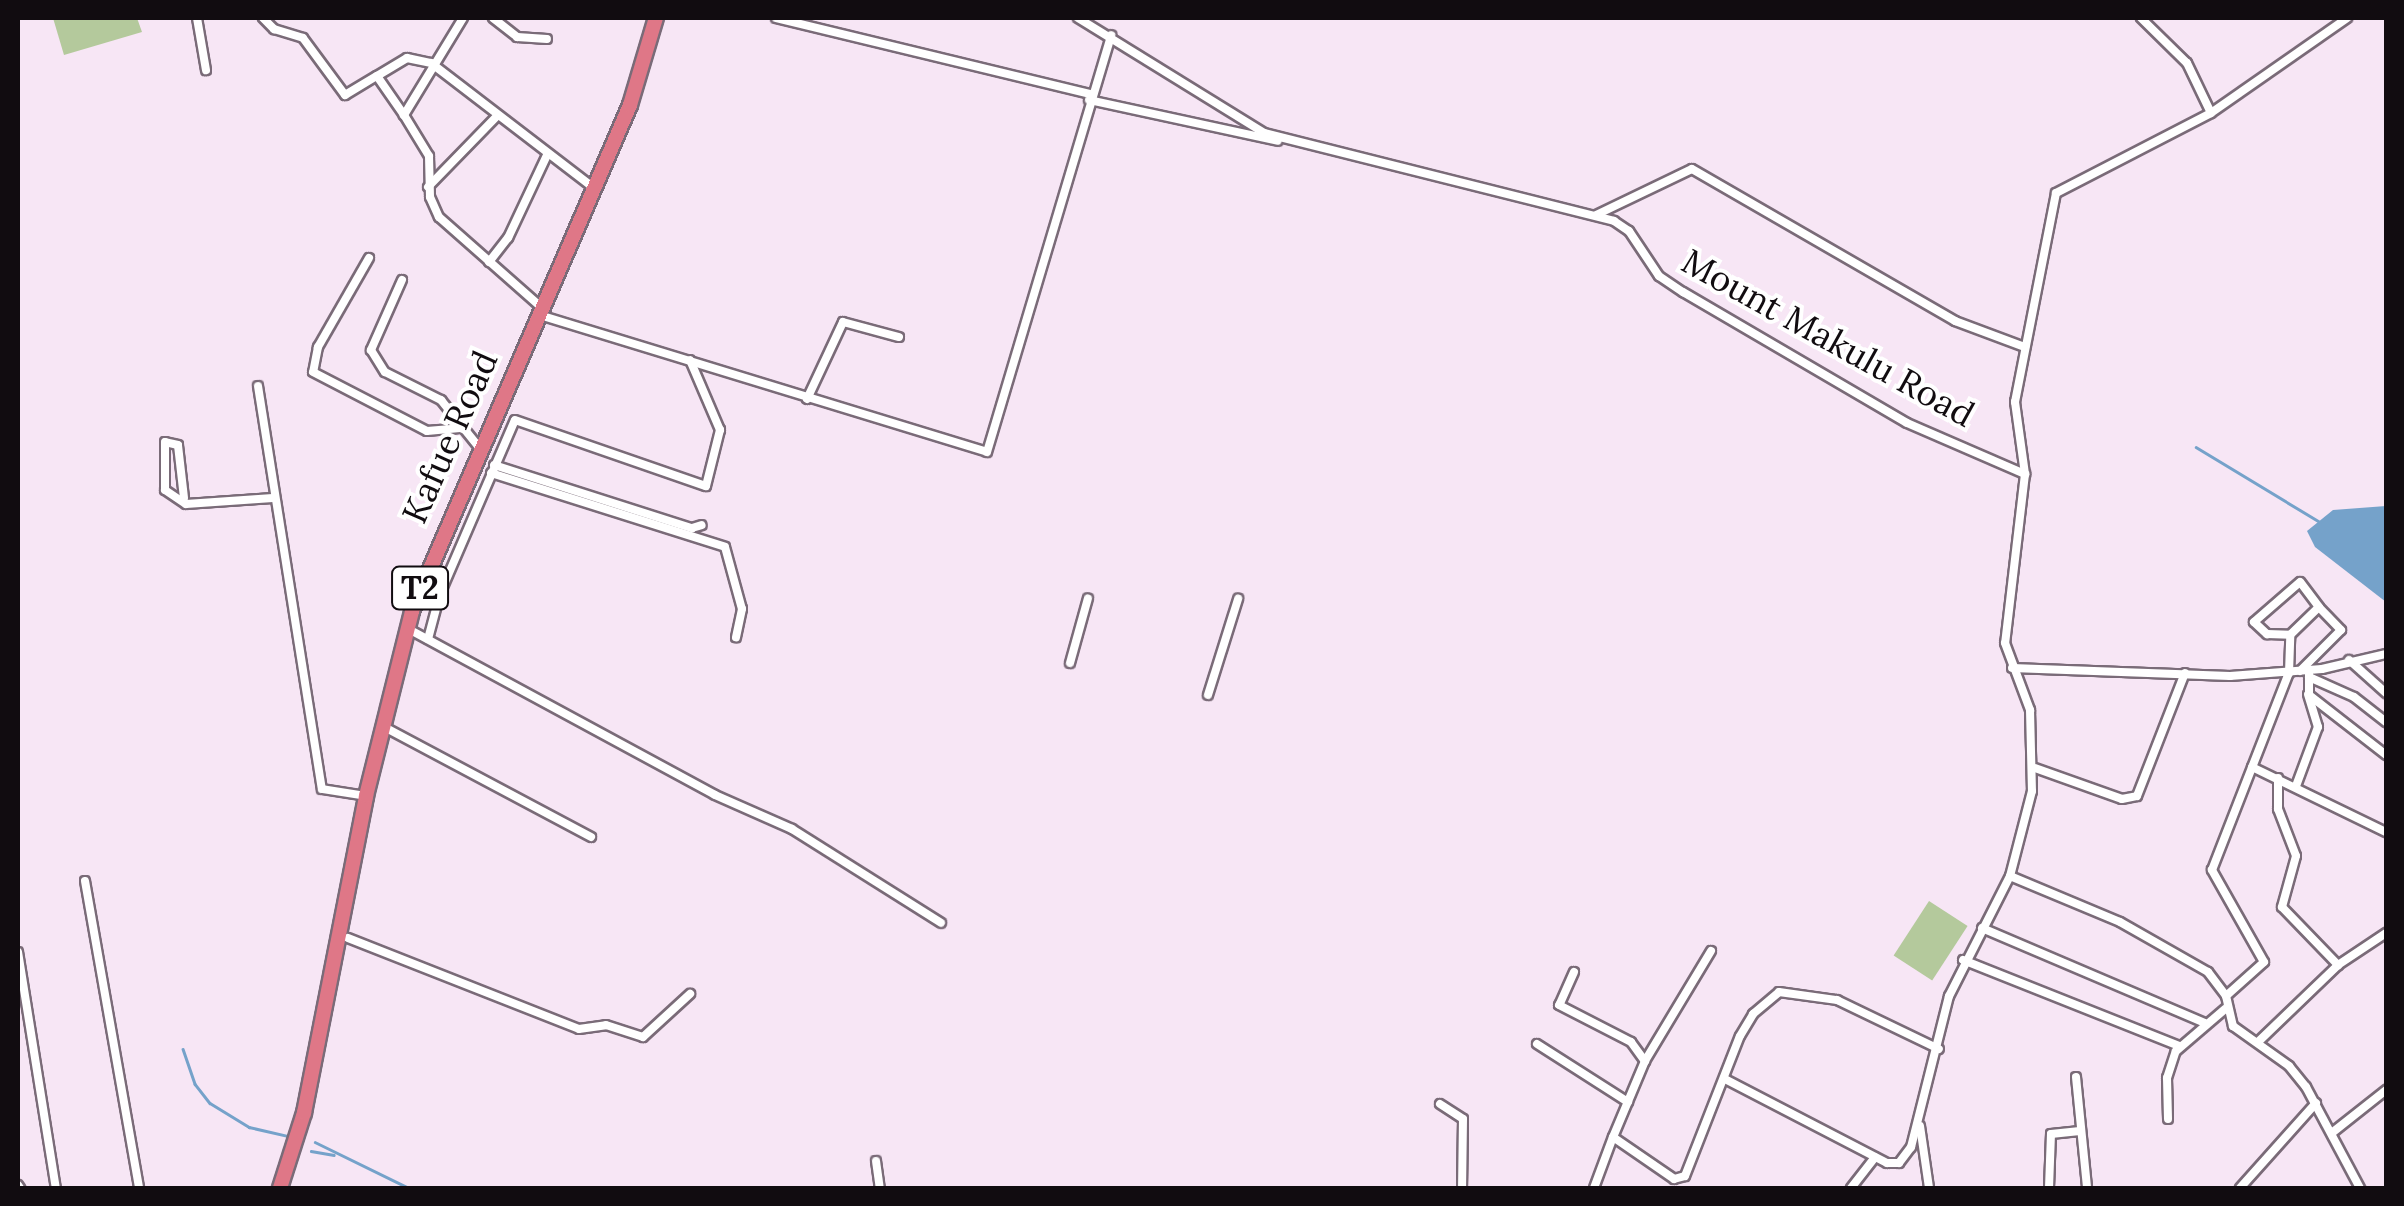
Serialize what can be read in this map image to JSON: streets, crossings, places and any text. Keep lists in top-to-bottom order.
{
  "streets": {
    "highway": ["Kafue Road", "T2"],
    "street": ["Mount Makulu Road"]
  }
}
